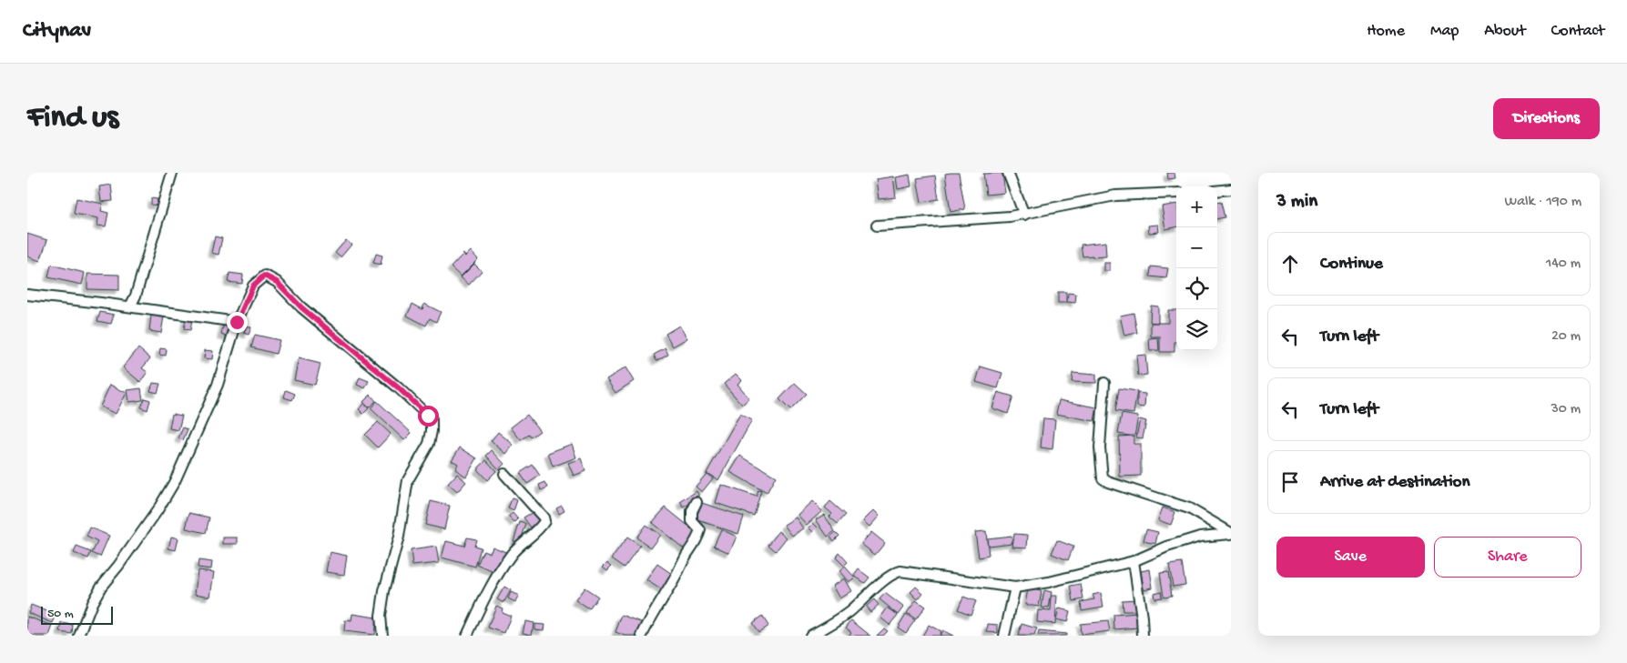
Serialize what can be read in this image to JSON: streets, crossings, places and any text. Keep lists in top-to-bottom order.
{
  "scale_bar": "50 m",
  "page": {
    "header": "Citynav",
    "nav": [
      "Home",
      "Map",
      "About",
      "Contact"
    ],
    "buttons": [
      "Directions",
      ["Save", "Share"]
    ],
    "title": "Find us",
    "heading": ["3 min", "Walk · 190 m"],
    "map_buttons": ["+", "−"],
    "list": [
      ["Continue", "140 m"],
      ["Turn left", "20 m"],
      ["Turn left", "30 m"],
      "Arrive at destination"
    ],
    "scale": "50 m"
  }
}
